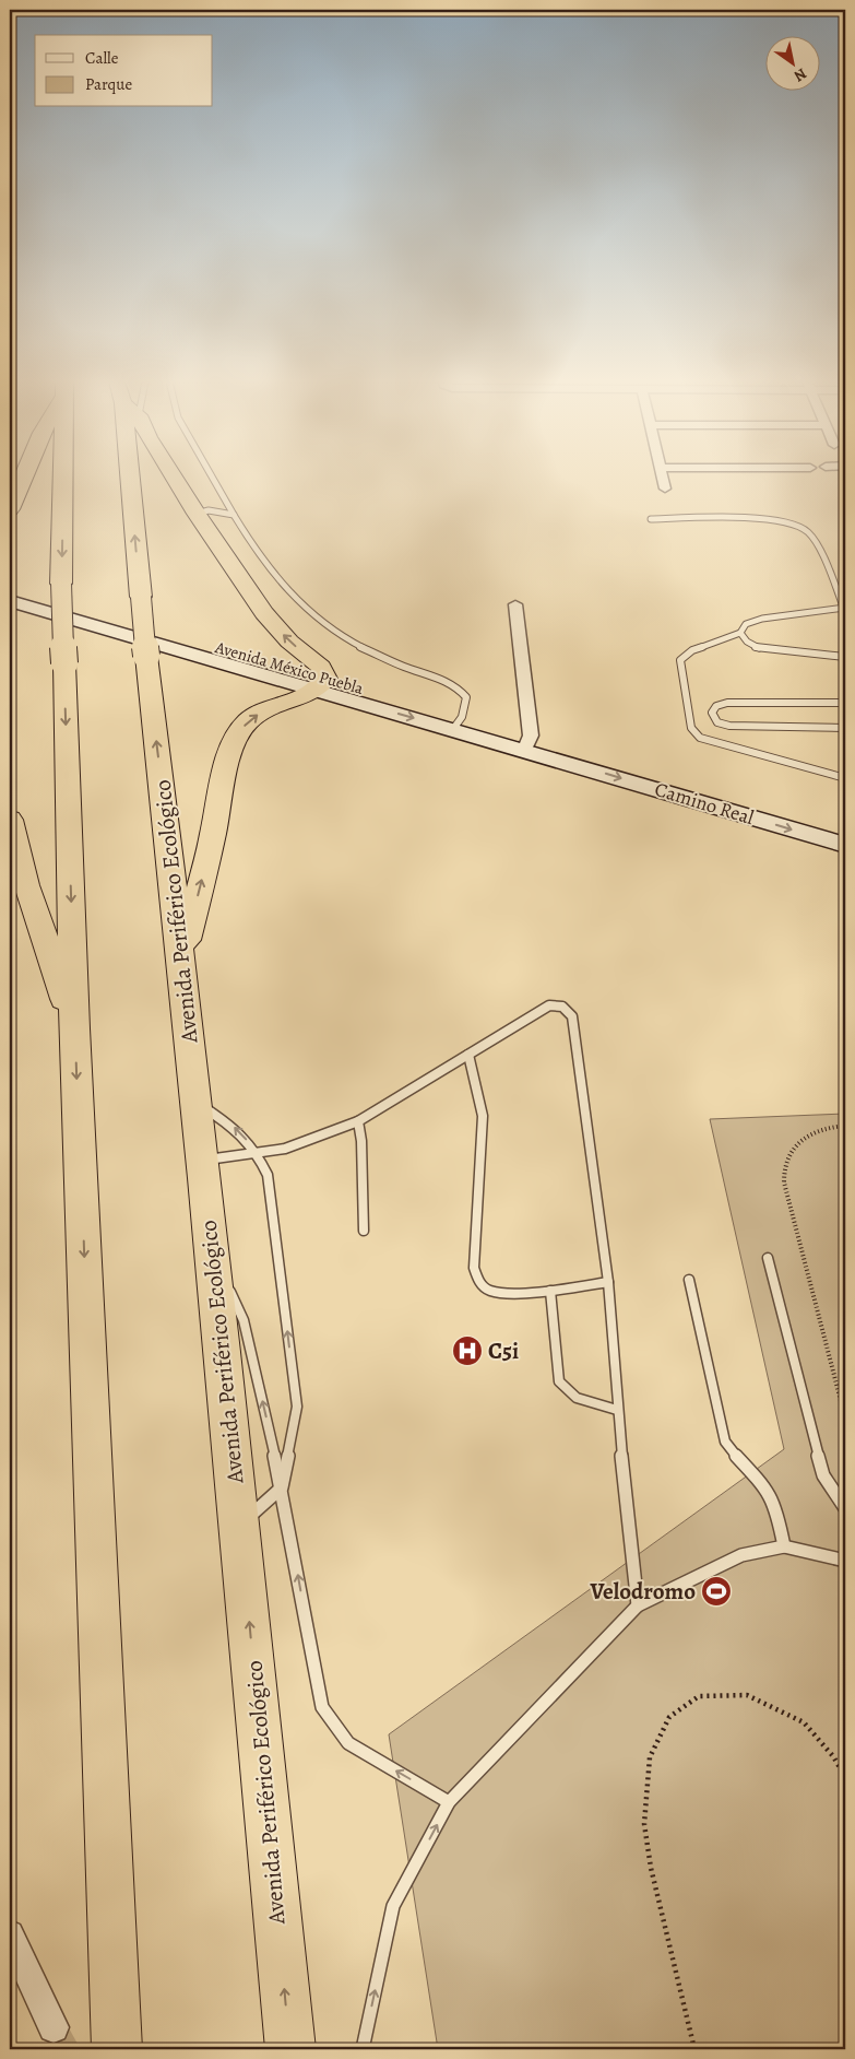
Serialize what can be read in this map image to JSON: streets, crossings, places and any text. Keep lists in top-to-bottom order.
{
  "streets": {
    "highway": ["Avenida Periférico Ecológico"],
    "street": ["Avenida México Puebla", "Camino Real"]
  },
  "crossings": [
    ["Avenida México Puebla", "Camino Real"]
  ],
  "places": {
    "hospital": ["C5i"],
    "sports": ["Velodromo"]
  },
  "legend": ["Calle", "Parque"],
  "north": "bottom right"
}
